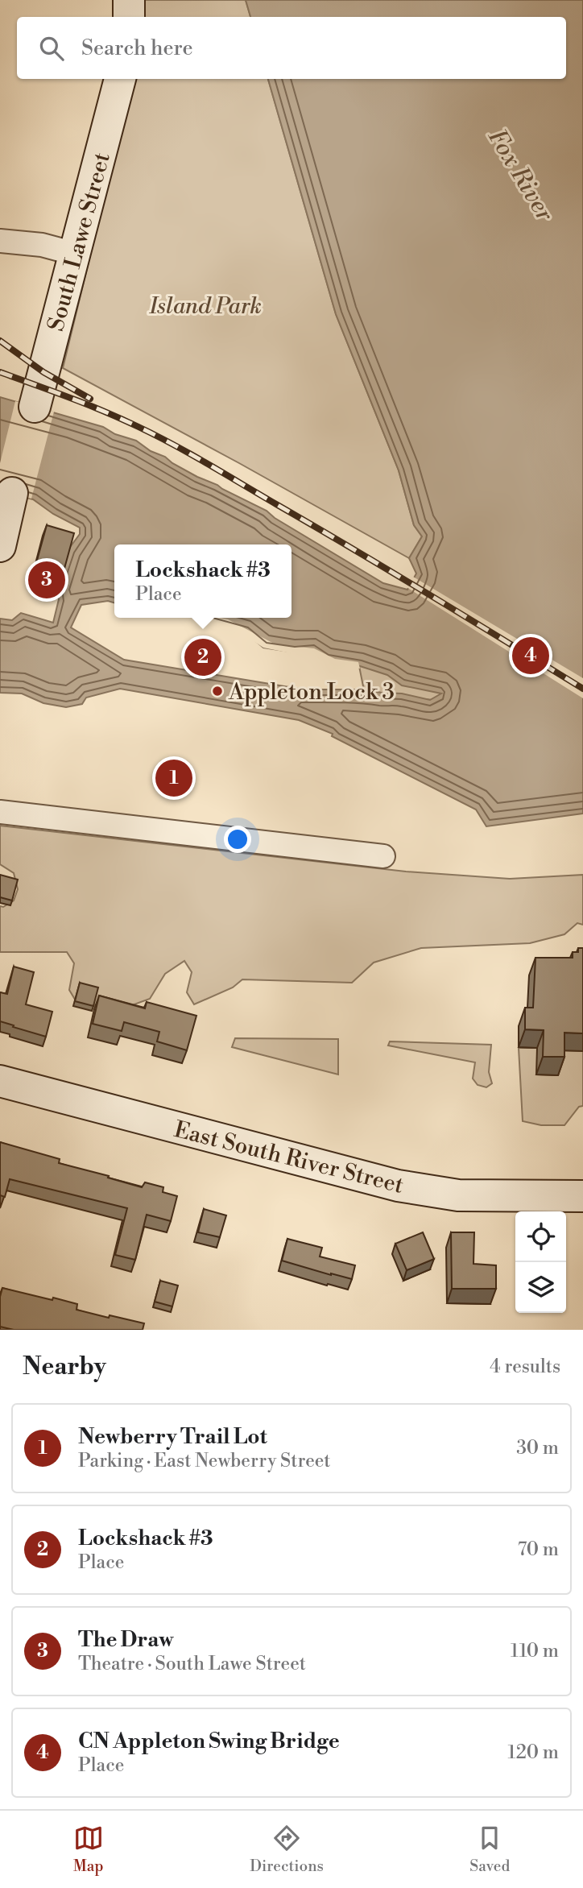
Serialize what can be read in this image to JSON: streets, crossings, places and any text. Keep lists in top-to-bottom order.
{
  "streets": {
    "street": ["South Lawe Street", "East South River Street"]
  },
  "water": ["Fox River"],
  "parks": ["Island Park"],
  "places": ["Appleton Lock 3"],
  "page": {
    "search": "Search here",
    "popup": ["Lockshack #3", "Place"],
    "pins": [
      "3",
      "4",
      "2",
      "1"
    ],
    "heading": ["Nearby", "4 results"],
    "list": [
      {
        "mark": "1",
        "name": "Newberry Trail Lot",
        "note": "Parking · East Newberry Street",
        "value": "30 m"
      },
      {
        "mark": "2",
        "name": "Lockshack #3",
        "note": "Place",
        "value": "70 m"
      },
      {
        "mark": "3",
        "name": "The Draw",
        "note": "Theatre · South Lawe Street",
        "value": "110 m"
      },
      {
        "mark": "4",
        "name": "CN Appleton Swing Bridge",
        "note": "Place",
        "value": "120 m"
      }
    ],
    "nav": ["Map", "Directions", "Saved"]
  }
}
